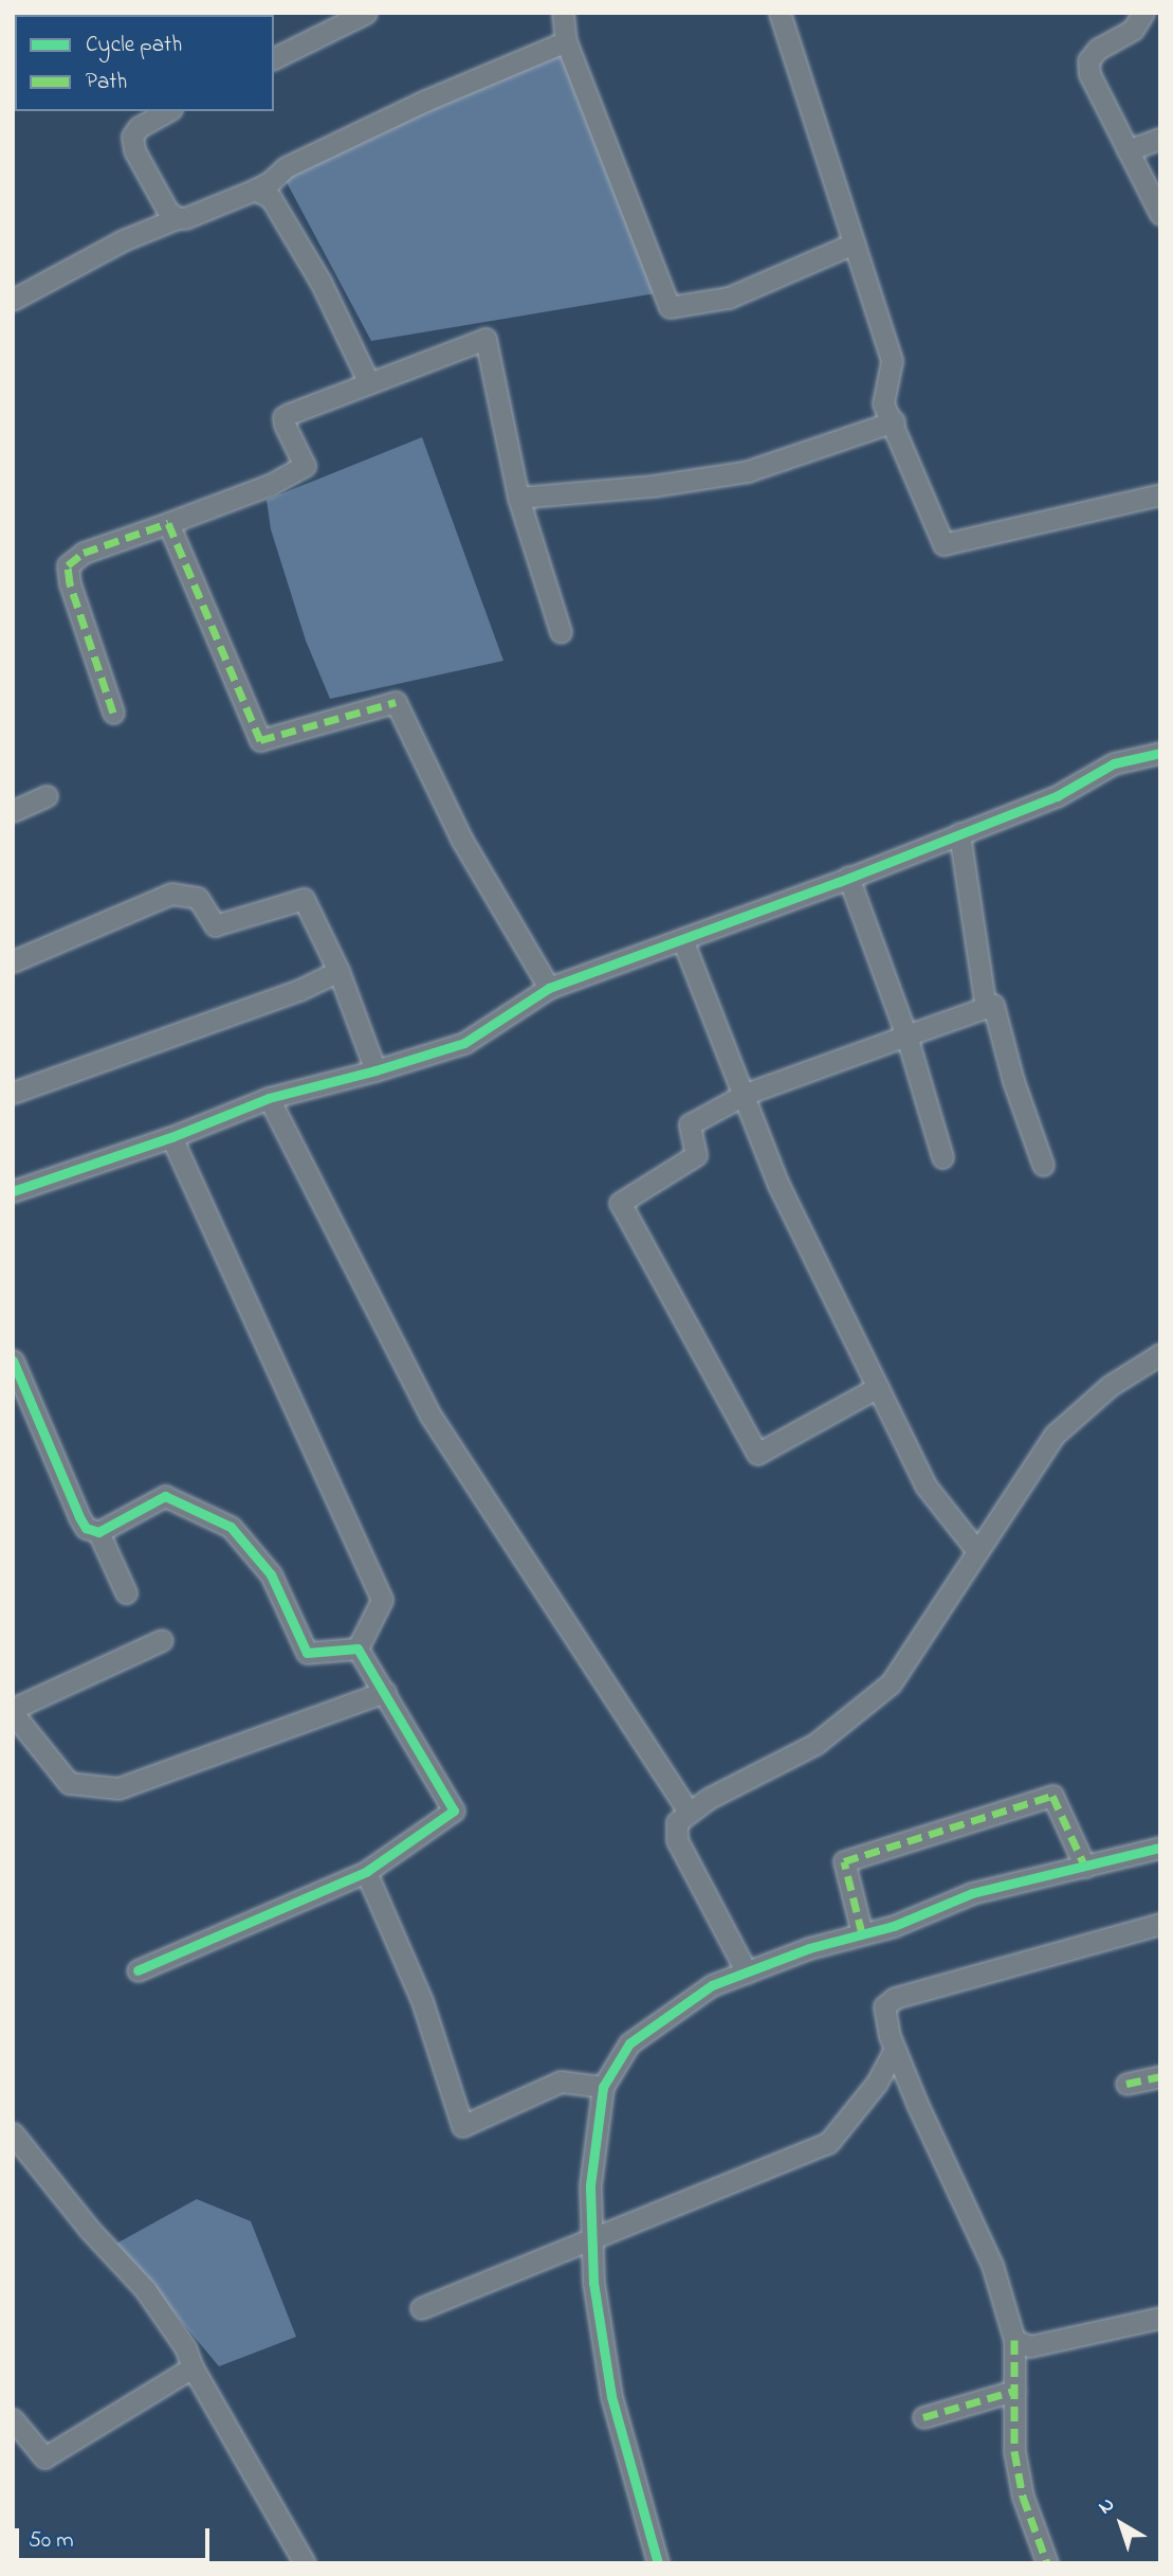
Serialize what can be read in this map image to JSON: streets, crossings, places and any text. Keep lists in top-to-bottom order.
{
  "legend": ["Cycle path", "Path"],
  "scale_bar": "50 m",
  "north": "top left"
}
